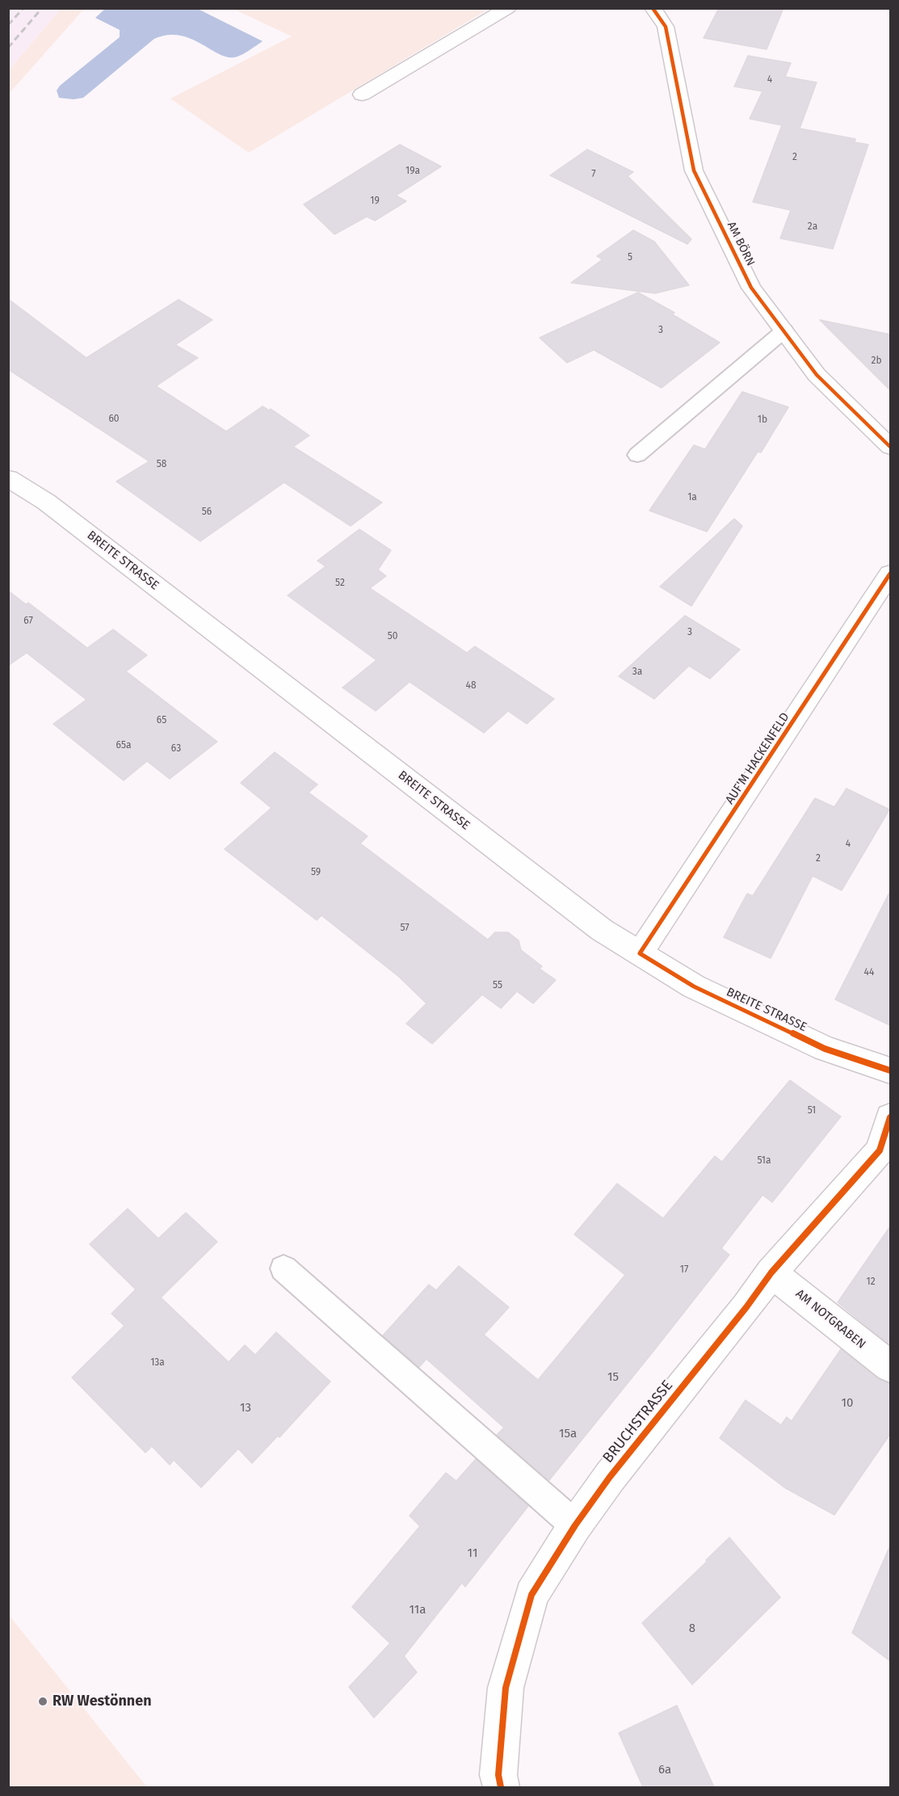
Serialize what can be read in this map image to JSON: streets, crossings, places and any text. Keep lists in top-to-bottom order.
{
  "streets": {
    "street": [
      "AM BÖRN",
      "BREITE STRASSE",
      "AUF'M HACKENFELD",
      "AM NOTGRABEN",
      "BRUCHSTRASSE"
    ]
  },
  "crossings": [
    ["BREITE STRASSE", "AUF'M HACKENFELD"],
    ["AM NOTGRABEN", "BRUCHSTRASSE"]
  ],
  "places": ["RW Westönnen"],
  "house_numbers": [
    "4",
    "2",
    "19a",
    "7",
    "19",
    "2a",
    "5",
    "3",
    "2b",
    "60",
    "1b",
    "58",
    "1a",
    "56",
    "52",
    "67",
    "3",
    "50",
    "3a",
    "48",
    "65",
    "65a",
    "63",
    "4",
    "2",
    "59",
    "57",
    "44",
    "55",
    "51",
    "51a",
    "17",
    "12",
    "13a",
    "15",
    "10",
    "13",
    "15a",
    "11",
    "11a",
    "8",
    "6a"
  ]
}
